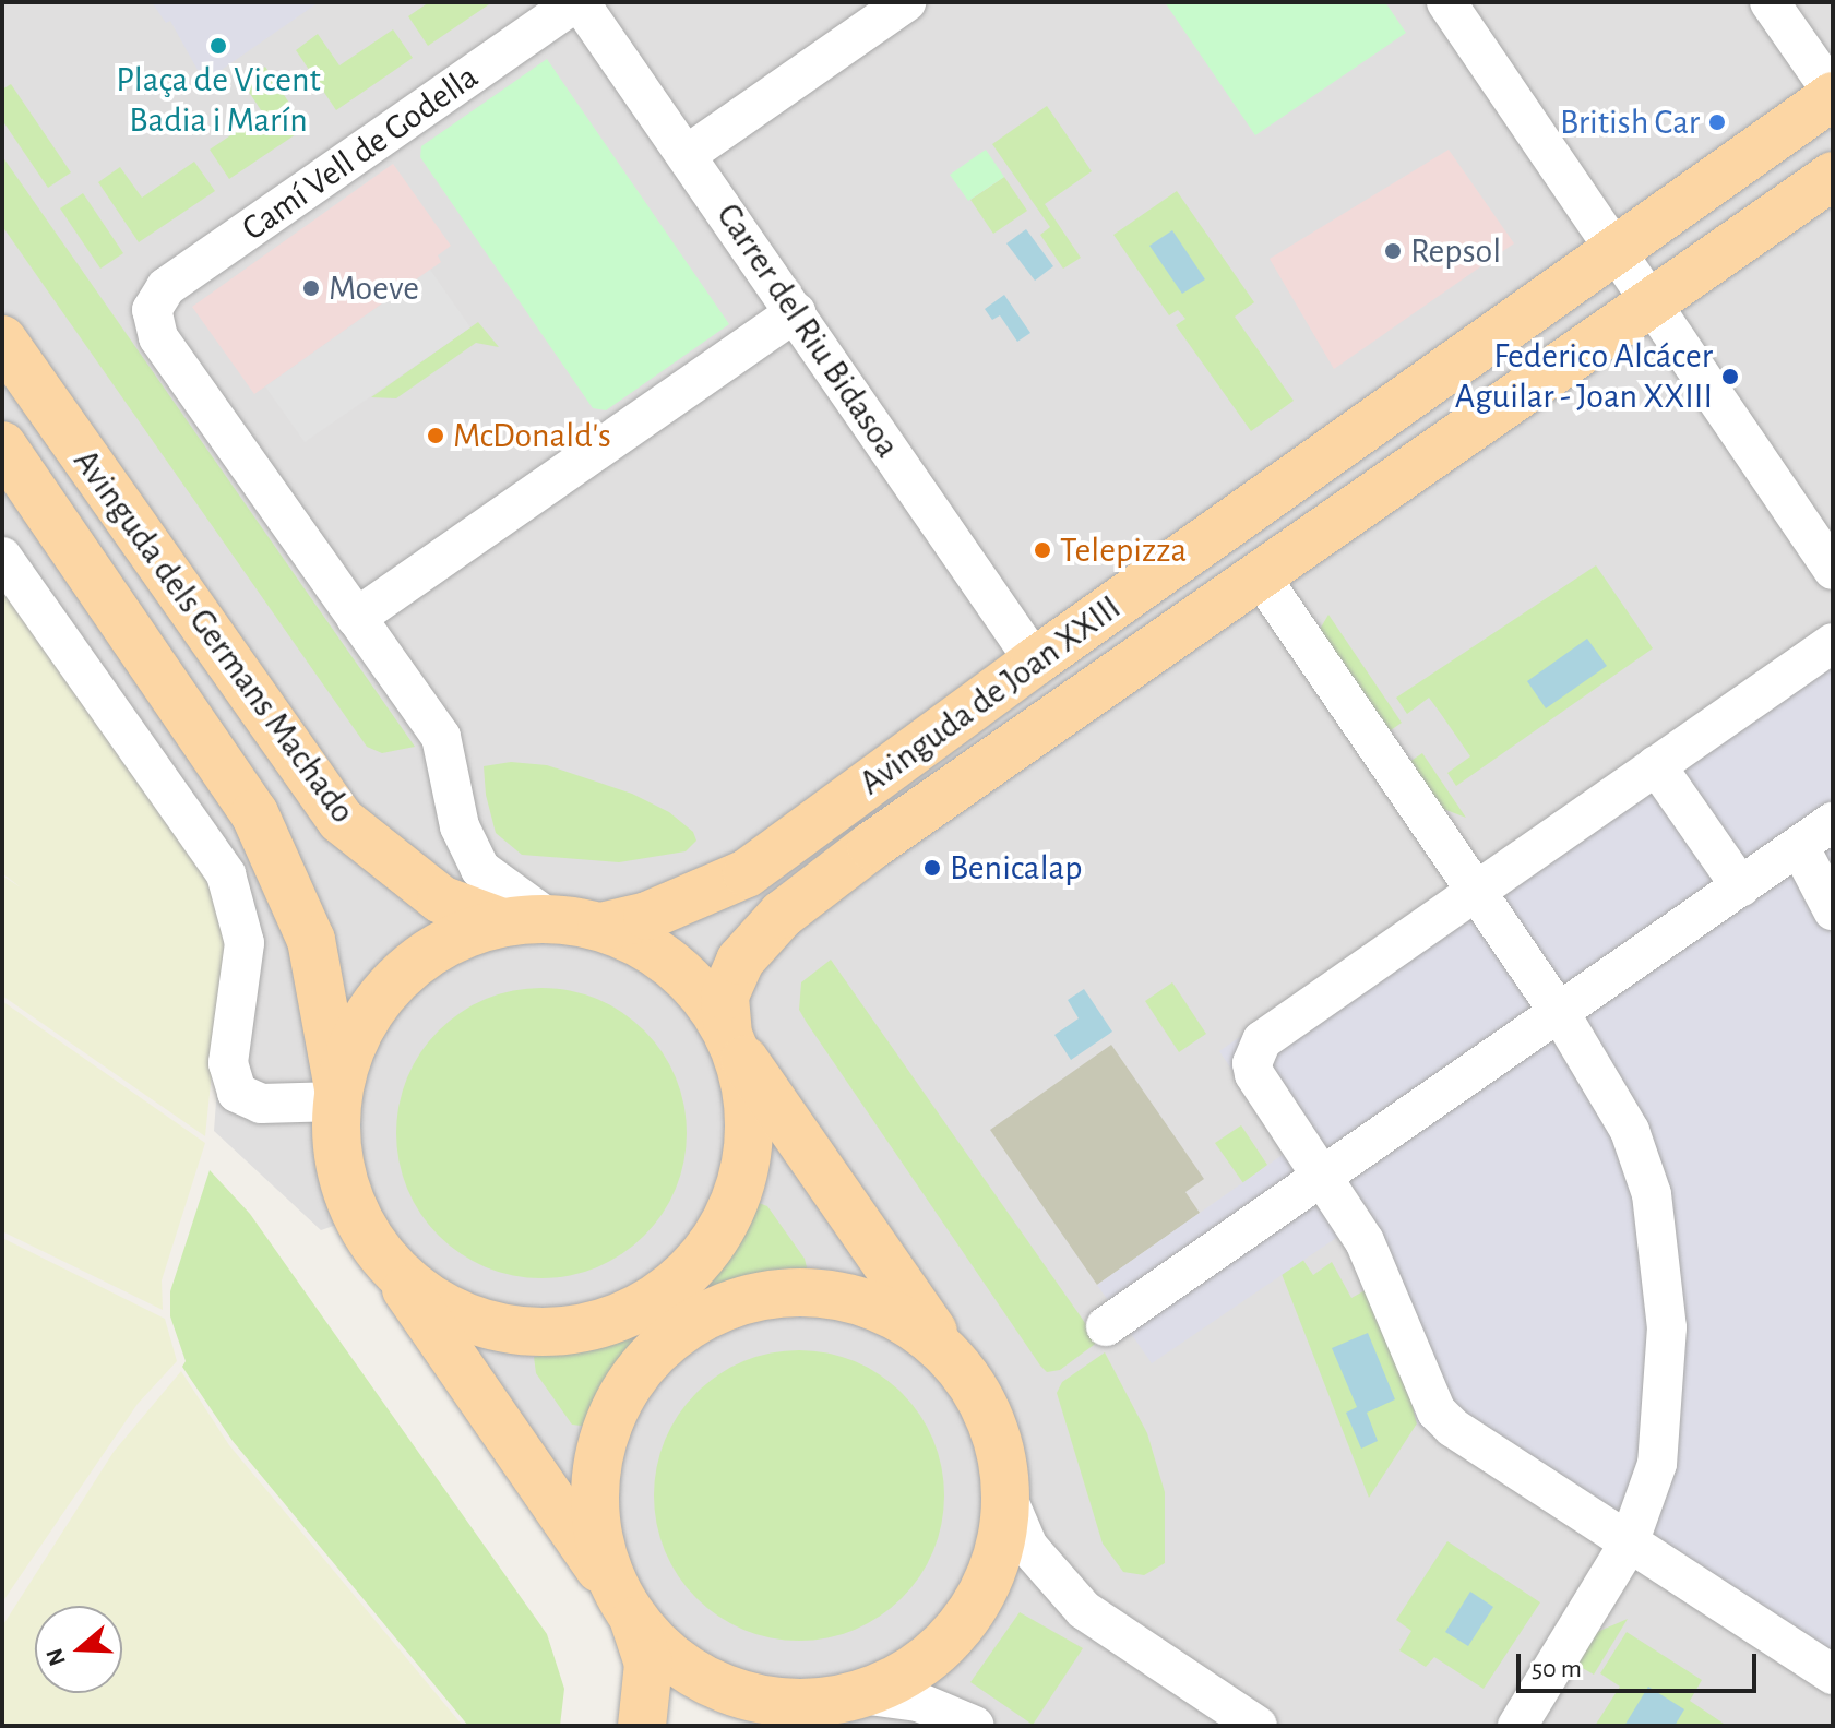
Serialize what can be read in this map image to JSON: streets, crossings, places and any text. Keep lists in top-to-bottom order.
{
  "streets": {
    "main road": ["Avinguda dels Germans Machado", "Avinguda de Joan XXIII"],
    "street": ["Camí Vell de Godella", "Carrer del Riu Bidasoa"]
  },
  "crossings": [
    ["Camí Vell de Godella", "Carrer del Riu Bidasoa"],
    ["Carrer del Riu Bidasoa", "Avinguda de Joan XXIII"],
    ["Avinguda dels Germans Machado", "Avinguda de Joan XXIII"]
  ],
  "places": [
    "Plaça de Vicent Badia i Marín",
    "British Car",
    "Repsol",
    "Moeve",
    "Federico Alcácer Aguilar - Joan XXIII",
    "McDonald's",
    "Telepizza",
    "Benicalap"
  ],
  "scale_bar": "50 m",
  "north": "left"
}
